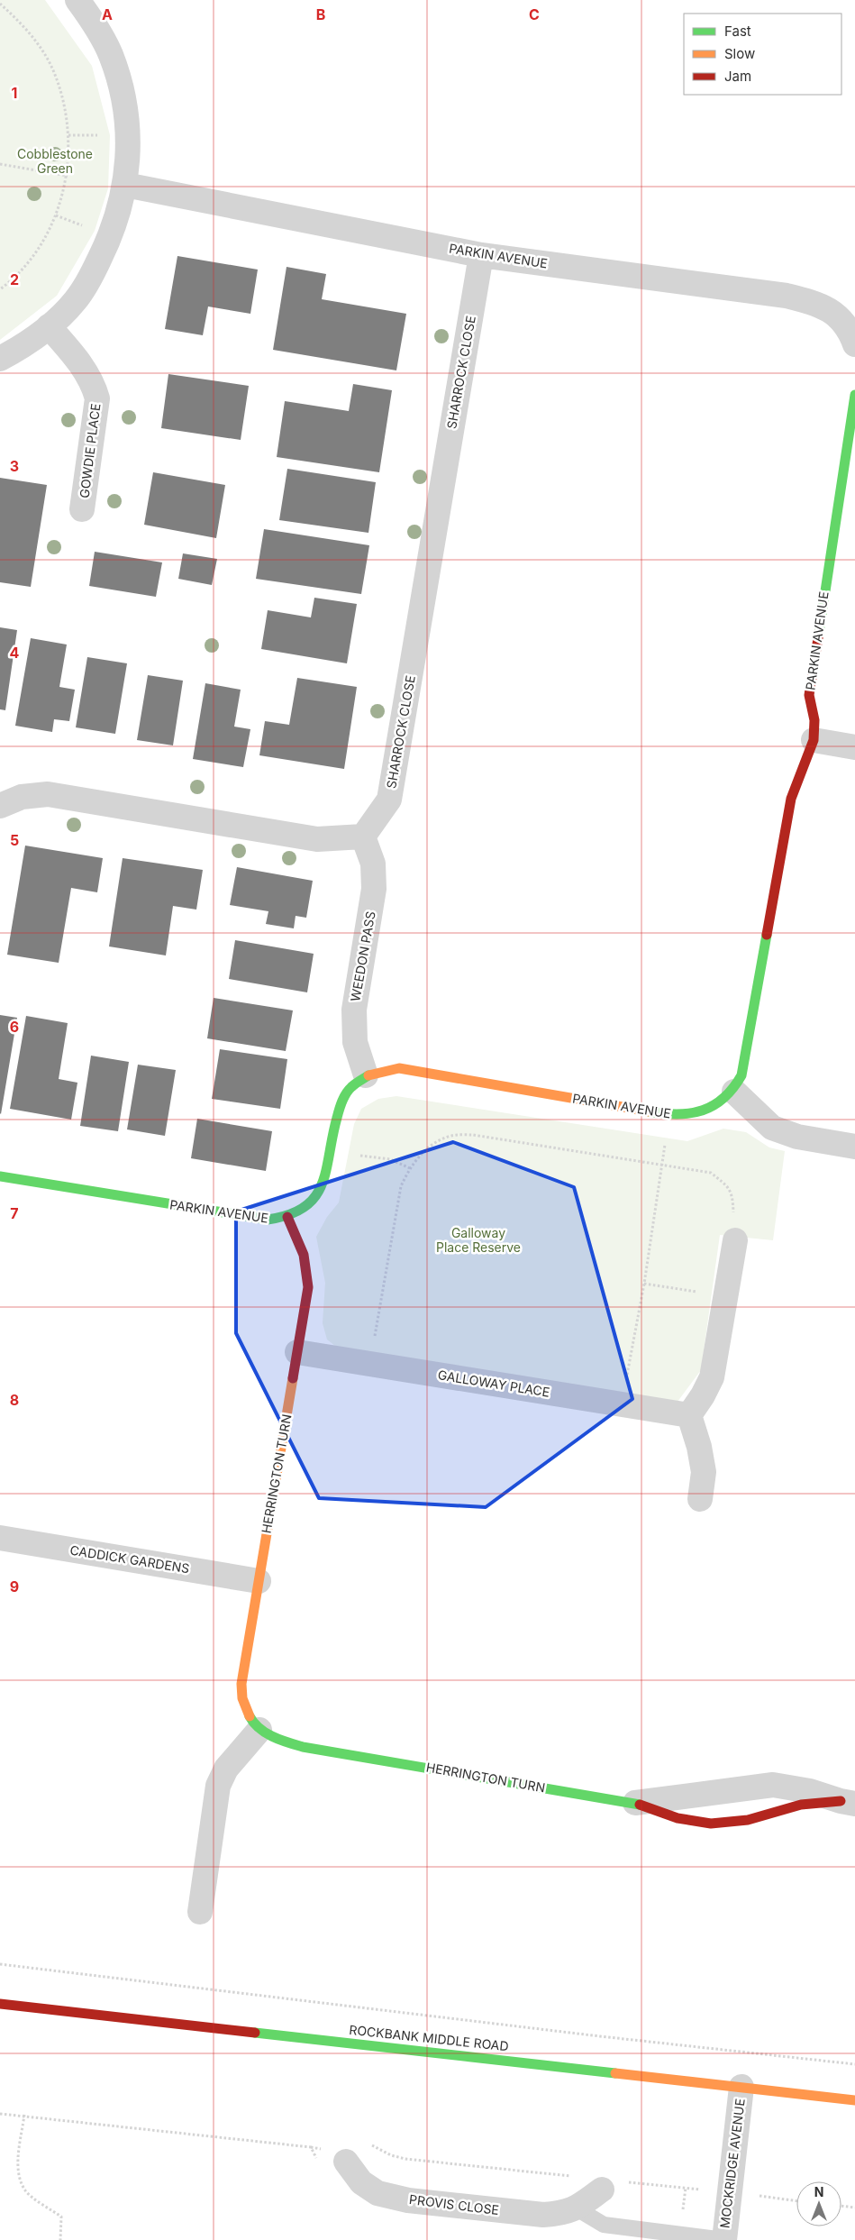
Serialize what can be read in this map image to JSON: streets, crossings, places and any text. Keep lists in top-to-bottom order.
{
  "streets": {
    "street": [
      "PARKIN AVENUE",
      "SHARROCK CLOSE",
      "GOWDIE PLACE",
      "WEEDON PASS",
      "GALLOWAY PLACE",
      "HERRINGTON TURN",
      "CADDICK GARDENS",
      "ROCKBANK MIDDLE ROAD",
      "MOCKRIDGE AVENUE",
      "PROVIS CLOSE"
    ]
  },
  "crossings": [
    ["PARKIN AVENUE", "SHARROCK CLOSE"],
    ["PARKIN AVENUE", "WEEDON PASS"],
    ["PARKIN AVENUE", "HERRINGTON TURN"],
    ["SHARROCK CLOSE", "WEEDON PASS"],
    ["GALLOWAY PLACE", "HERRINGTON TURN"],
    ["HERRINGTON TURN", "CADDICK GARDENS"],
    ["ROCKBANK MIDDLE ROAD", "MOCKRIDGE AVENUE"]
  ],
  "parks": ["Cobblestone Green", "Galloway Place Reserve"],
  "legend": ["Fast", "Slow", "Jam"],
  "north": "top",
  "grid": {
    "columns": ["A", "B", "C"],
    "rows": [
      "1",
      "2",
      "3",
      "4",
      "5",
      "6",
      "7",
      "8",
      "9"
    ]
  }
}
